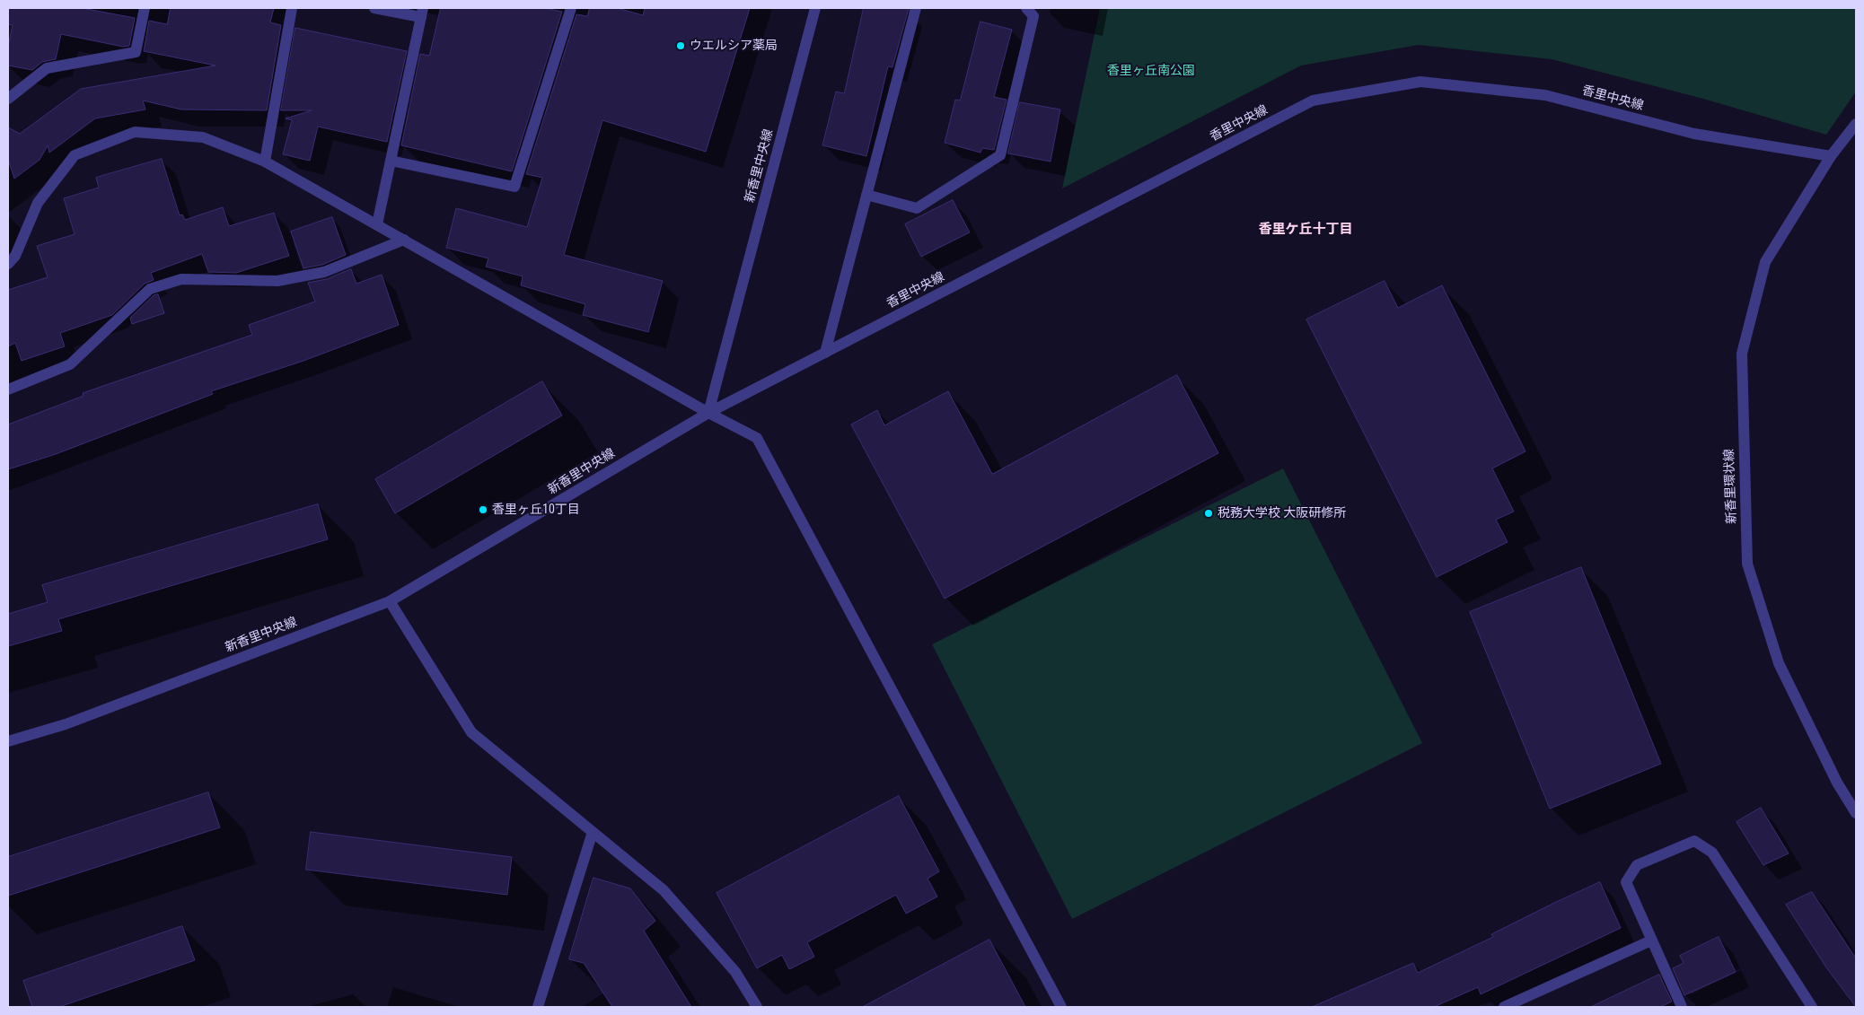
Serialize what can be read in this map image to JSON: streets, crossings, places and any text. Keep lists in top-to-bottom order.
{
  "streets": {
    "street": ["香里中央線", "新香里中央線", "新香里環状線"]
  },
  "crossings": [
    ["香里中央線", "新香里中央線"],
    ["香里中央線", "新香里環状線"]
  ],
  "districts": ["香里ケ丘十丁目"],
  "parks": ["香里ヶ丘南公園"],
  "places": ["ウエルシア薬局", "香里ヶ丘10丁目", "税務大学校 大阪研修所"]
}
